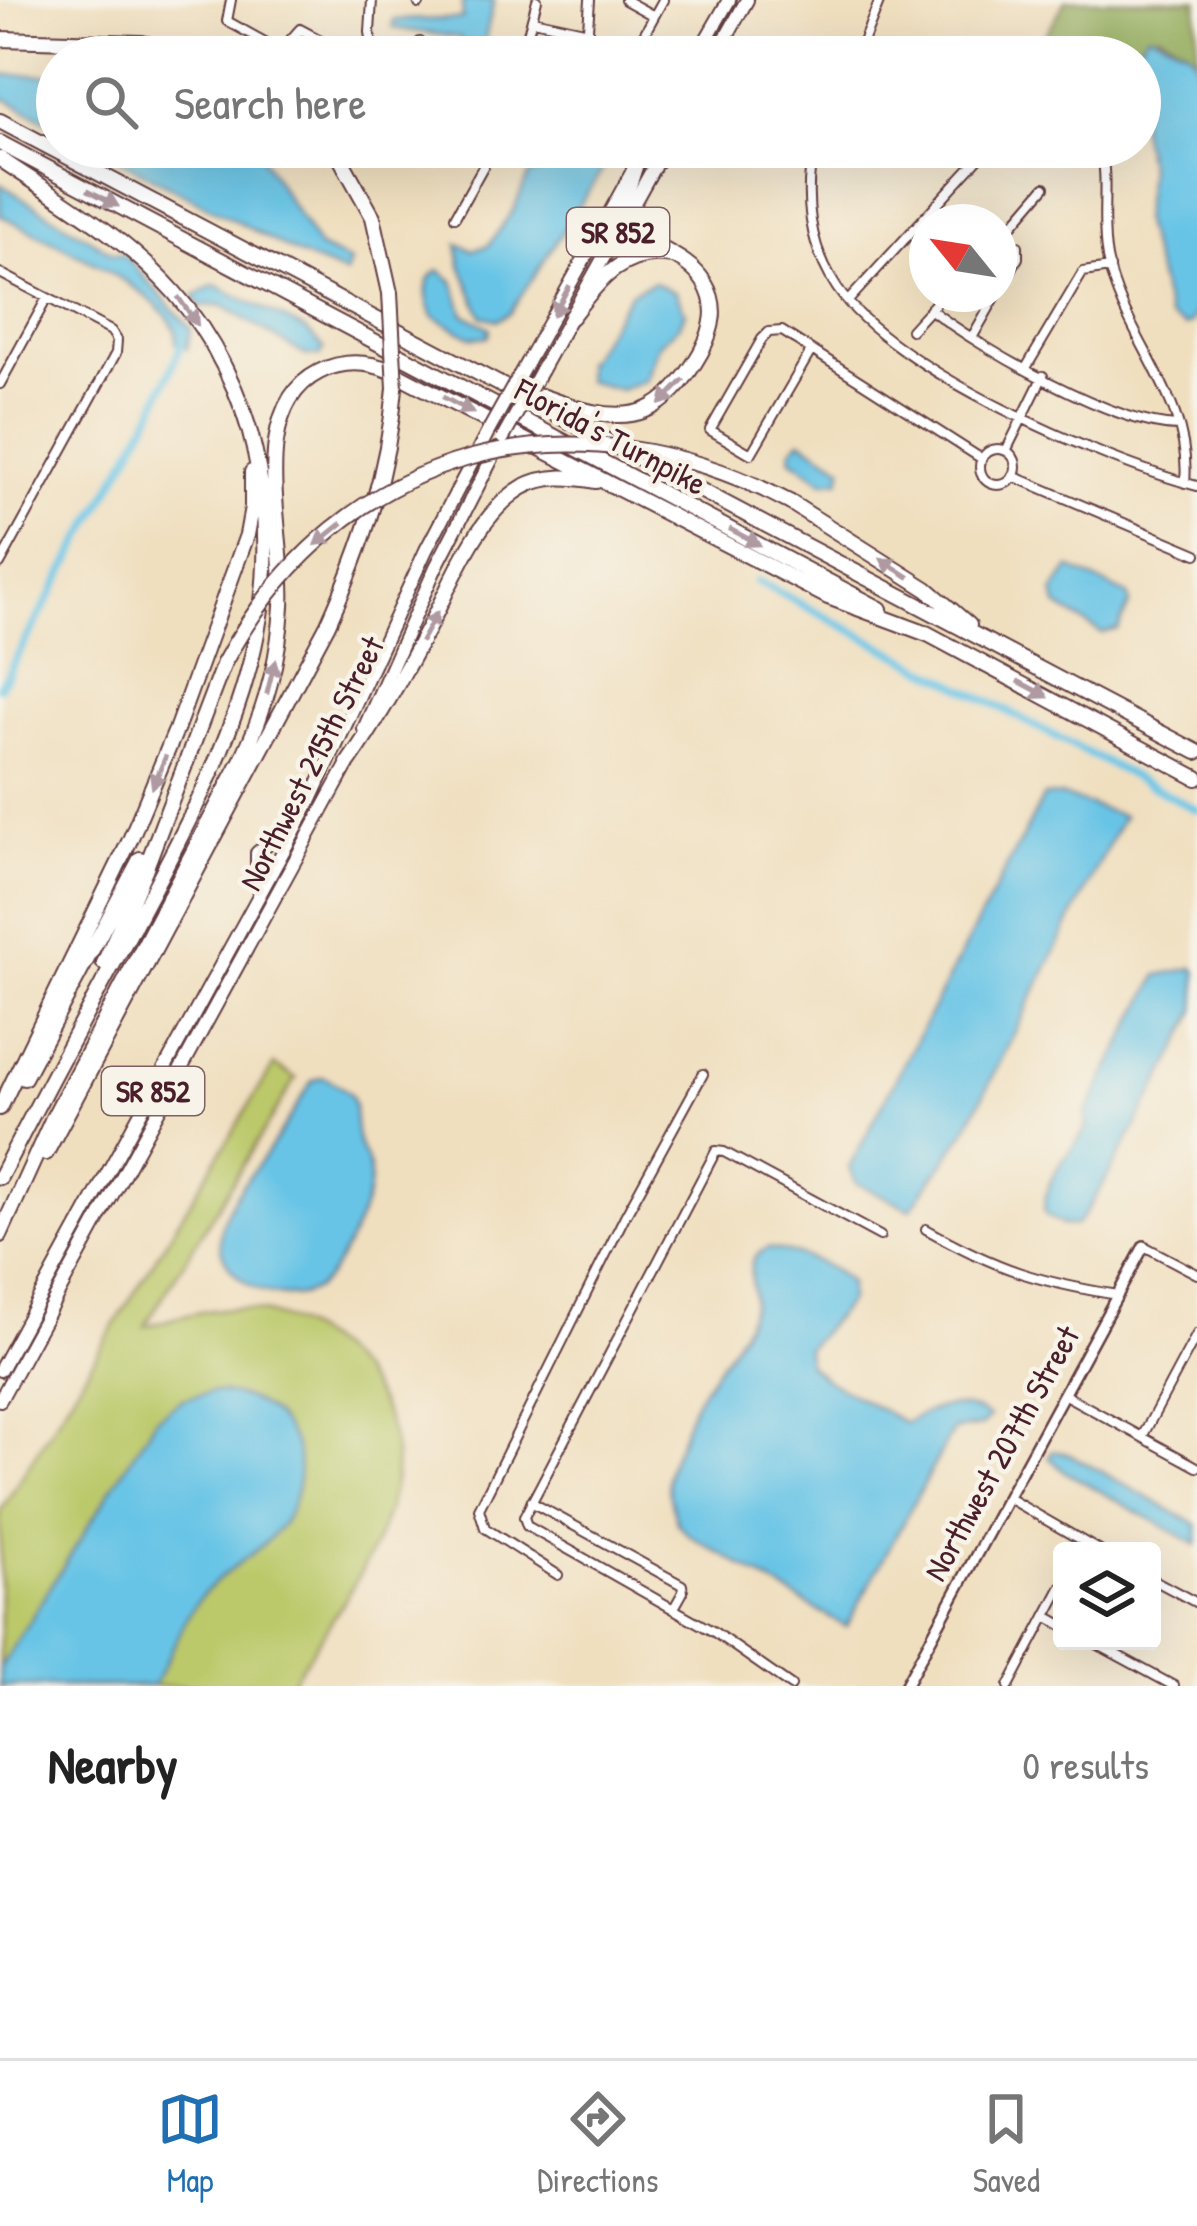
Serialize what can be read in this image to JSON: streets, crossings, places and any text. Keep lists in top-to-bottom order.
{
  "streets": {
    "highway": ["Florida's Turnpike"],
    "main road": ["SR 852", "Northwest 215th Street"],
    "street": ["Northwest 207th Street"]
  },
  "north": "top left",
  "page": {
    "search": "Search here",
    "heading": ["Nearby", "0 results"],
    "nav": ["Map", "Directions", "Saved"]
  }
}
